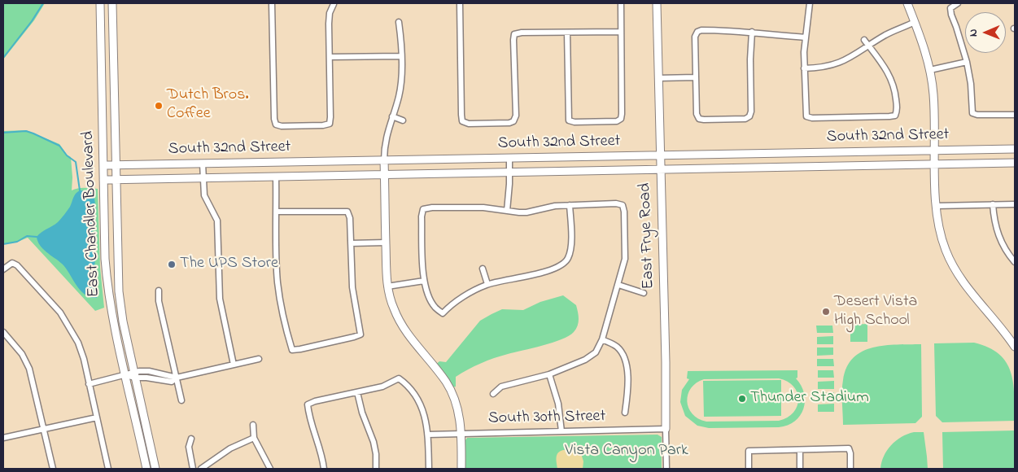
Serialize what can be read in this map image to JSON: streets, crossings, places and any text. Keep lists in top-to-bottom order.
{
  "streets": {
    "main road": ["South 32nd Street", "East Chandler Boulevard", "East Frye Road"],
    "street": ["South 30th Street"]
  },
  "crossings": [
    ["South 32nd Street", "East Chandler Boulevard"],
    ["South 32nd Street", "East Frye Road"],
    ["East Frye Road", "South 30th Street"]
  ],
  "parks": ["Vista Canyon Park"],
  "places": [
    "Dutch Bros. Coffee",
    "The UPS Store",
    "Desert Vista High School",
    "Thunder Stadium"
  ],
  "north": "left"
}
